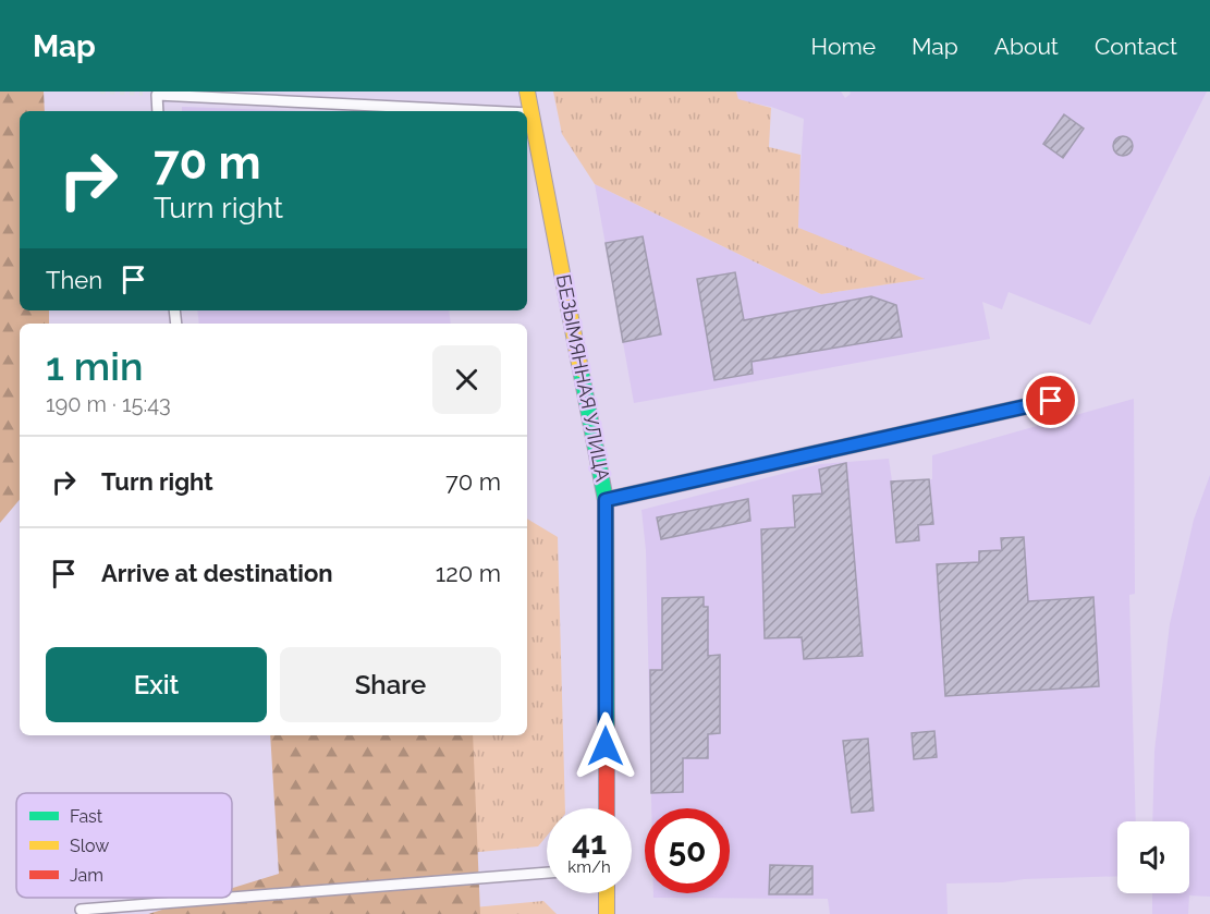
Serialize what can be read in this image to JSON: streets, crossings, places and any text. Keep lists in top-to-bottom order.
{
  "streets": {
    "main road": ["БЕЗЫМЯННАЯ УЛИЦА"]
  },
  "legend": ["Fast", "Slow", "Jam"],
  "page": {
    "header": "Map",
    "nav": [
      "Home",
      "Map",
      "About",
      "Contact"
    ],
    "turn": ["70 m", "Turn right"],
    "then": "Then",
    "heading": ["1 min", "190 m · 15:43"],
    "list": [
      {
        "name": "Turn right",
        "value": "70 m"
      },
      {
        "name": "Arrive at destination",
        "value": "120 m"
      }
    ],
    "buttons": ["Exit", "Share"],
    "speed": "41 km/h",
    "limit": "50"
  }
}
